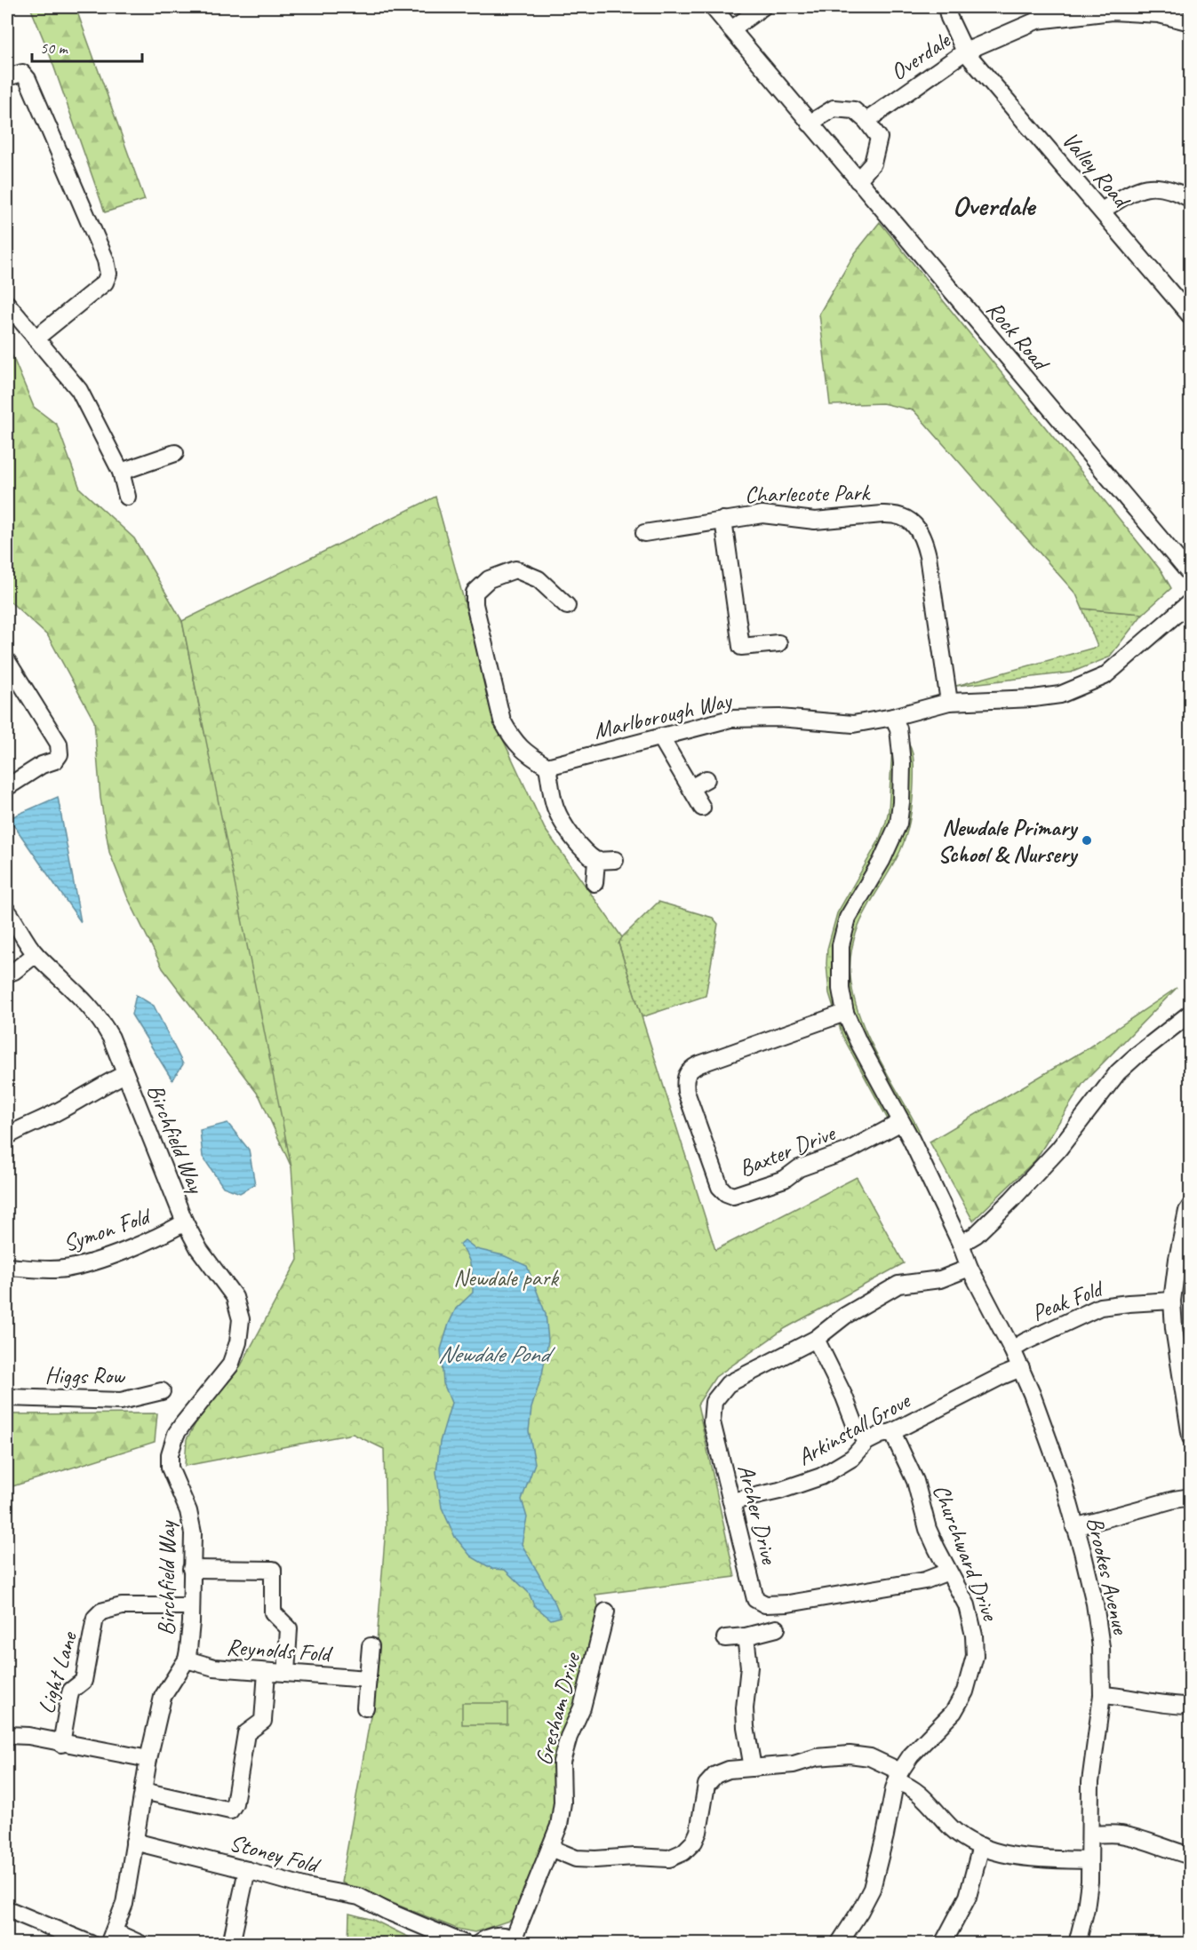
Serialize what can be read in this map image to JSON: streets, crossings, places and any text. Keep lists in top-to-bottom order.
{
  "streets": {
    "street": [
      "Overdale",
      "Valley Road",
      "Rock Road",
      "Charlecote Park",
      "Marlborough Way",
      "Birchfield Way",
      "Baxter Drive",
      "Symon Fold",
      "Peak Fold",
      "Higgs Row",
      "Arkinstall Grove",
      "Archer Drive",
      "Churchward Drive",
      "Brookes Avenue",
      "Reynolds Fold",
      "Light Lane",
      "Gresham Drive",
      "Stoney Fold"
    ]
  },
  "crossings": [
    ["Overdale", "Valley Road"],
    ["Charlecote Park", "Marlborough Way"],
    ["Marlborough Way", "Brookes Avenue"],
    ["Birchfield Way", "Symon Fold"],
    ["Birchfield Way", "Reynolds Fold"],
    ["Birchfield Way", "Light Lane"],
    ["Birchfield Way", "Stoney Fold"],
    ["Baxter Drive", "Brookes Avenue"],
    ["Peak Fold", "Brookes Avenue"],
    ["Arkinstall Grove", "Archer Drive"],
    ["Arkinstall Grove", "Churchward Drive"],
    ["Arkinstall Grove", "Brookes Avenue"],
    ["Archer Drive", "Churchward Drive"],
    ["Archer Drive", "Brookes Avenue"]
  ],
  "districts": ["Overdale"],
  "water": ["Newdale Pond"],
  "parks": ["Newdale park"],
  "places": ["Newdale Primary School & Nursery"],
  "scale_bar": "50 m"
}
